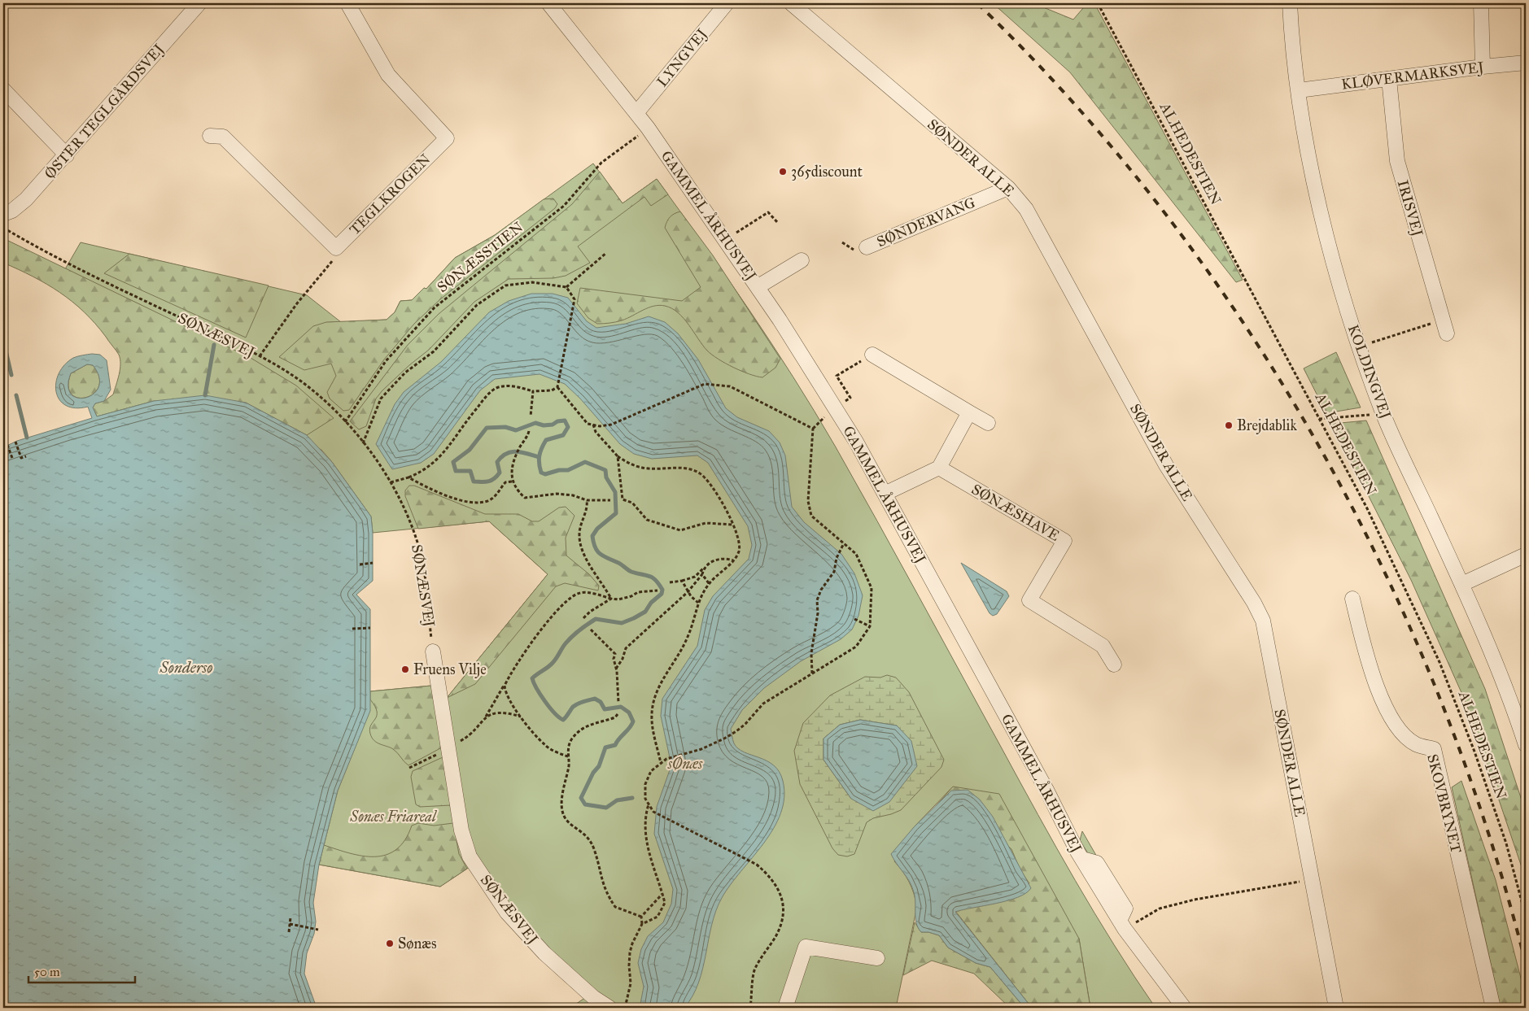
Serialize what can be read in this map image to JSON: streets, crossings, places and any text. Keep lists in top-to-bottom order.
{
  "streets": {
    "street": [
      "LYNGVEJ",
      "KLØVERMARKSVEJ",
      "ØSTER TEGLGÅRDSVEJ",
      "SØNDER ALLE",
      "TEGLKROGEN",
      "IRISVEJ",
      "GAMMEL ÅRHUSVEJ",
      "SØNDERVANG",
      "SØNÆSVEJ",
      "KOLDINGVEJ",
      "SØNÆSHAVE",
      "SKOVBRYNET"
    ],
    "path": ["ALHEDESTIEN", "SØNÆSSTIEN"]
  },
  "crossings": [
    ["LYNGVEJ", "GAMMEL ÅRHUSVEJ"],
    ["KLØVERMARKSVEJ", "IRISVEJ"],
    ["KLØVERMARKSVEJ", "KOLDINGVEJ"],
    ["SØNDER ALLE", "SØNDERVANG"],
    ["GAMMEL ÅRHUSVEJ", "SØNÆSSTIEN"],
    ["SØNÆSSTIEN", "SØNÆSVEJ"]
  ],
  "water": ["Søndersø"],
  "parks": ["sØnæs", "Sønæs Friareal"],
  "places": [
    "365discount",
    "Brejdablik",
    "Fruens Vilje",
    "Sønæs"
  ],
  "scale_bar": "50 m"
}
